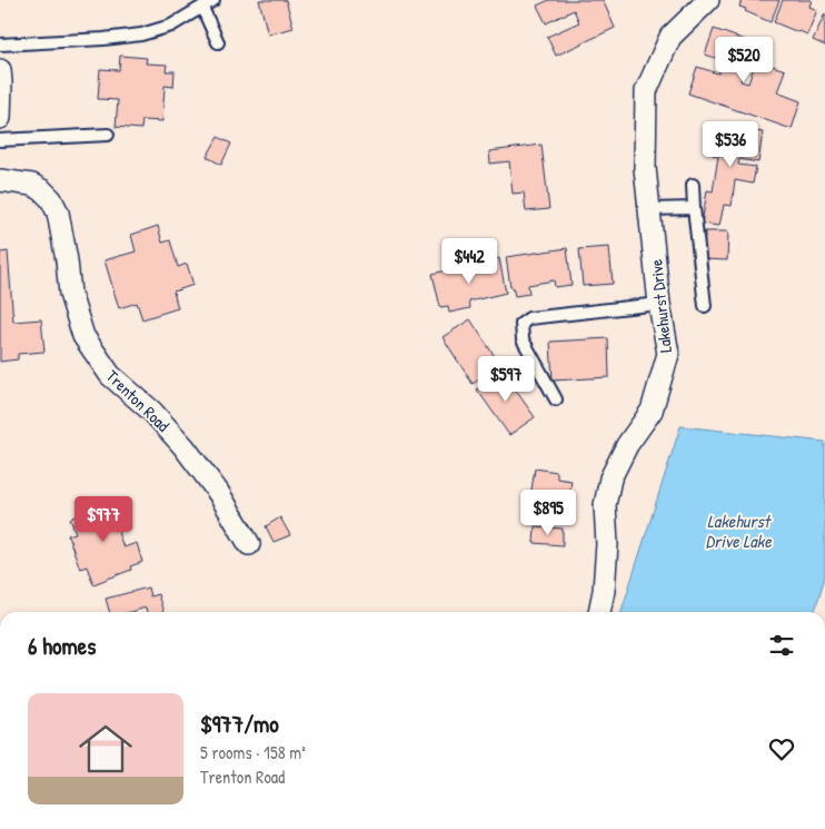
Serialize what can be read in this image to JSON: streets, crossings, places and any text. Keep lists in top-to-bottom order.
{
  "streets": {
    "street": ["Lakehurst Drive", "Trenton Road"]
  },
  "water": ["Lakehurst Drive Lake"],
  "page": {
    "price": [
      "$520",
      "$536",
      "$442",
      "$597",
      "$895",
      "$977"
    ],
    "heading": "6 homes",
    "list": [
      {
        "name": "$977/mo",
        "note": "5 rooms · 158 m² · Trenton Road"
      }
    ]
  }
}
